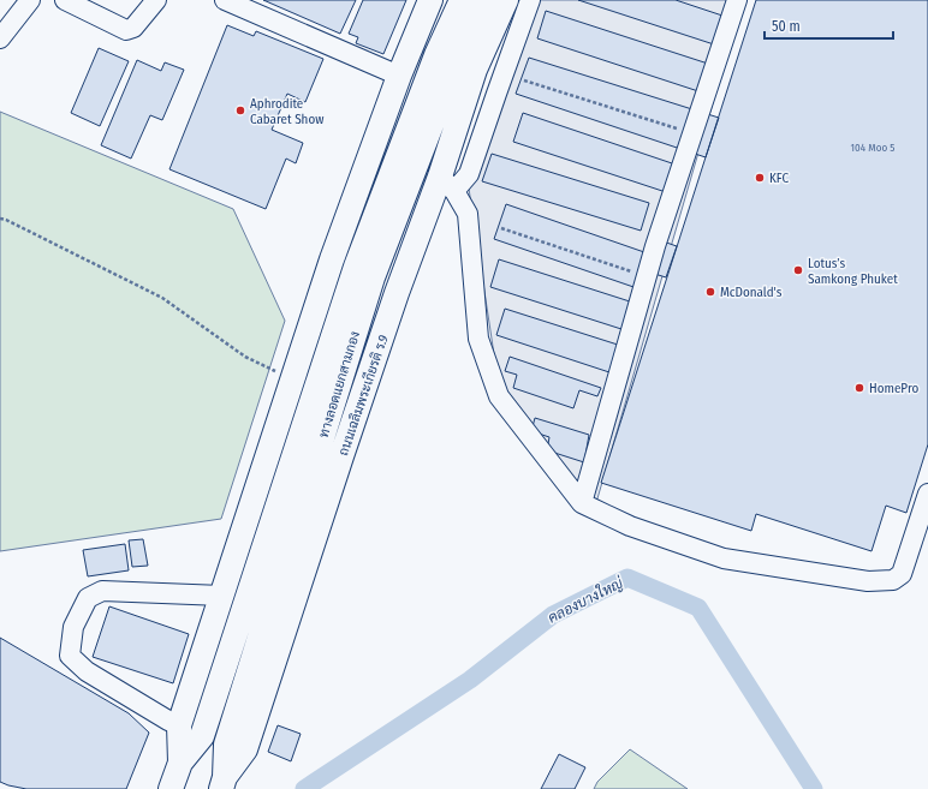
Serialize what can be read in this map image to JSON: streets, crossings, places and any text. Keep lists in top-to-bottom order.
{
  "streets": {
    "main road": ["ทางลอดแยกสามกอง", "ถนนเฉลิมพระเกียรติ ร.9"]
  },
  "crossings": [
    ["ทางลอดแยกสามกอง", "ถนนเฉลิมพระเกียรติ ร.9"]
  ],
  "water": ["คลองบางใหญ่"],
  "places": [
    "Aphrodite Cabaret Show",
    "KFC",
    "Lotus’s Samkong Phuket",
    "McDonald's",
    "HomePro"
  ],
  "house_numbers": ["104 Moo 5"],
  "scale_bar": "50 m"
}
